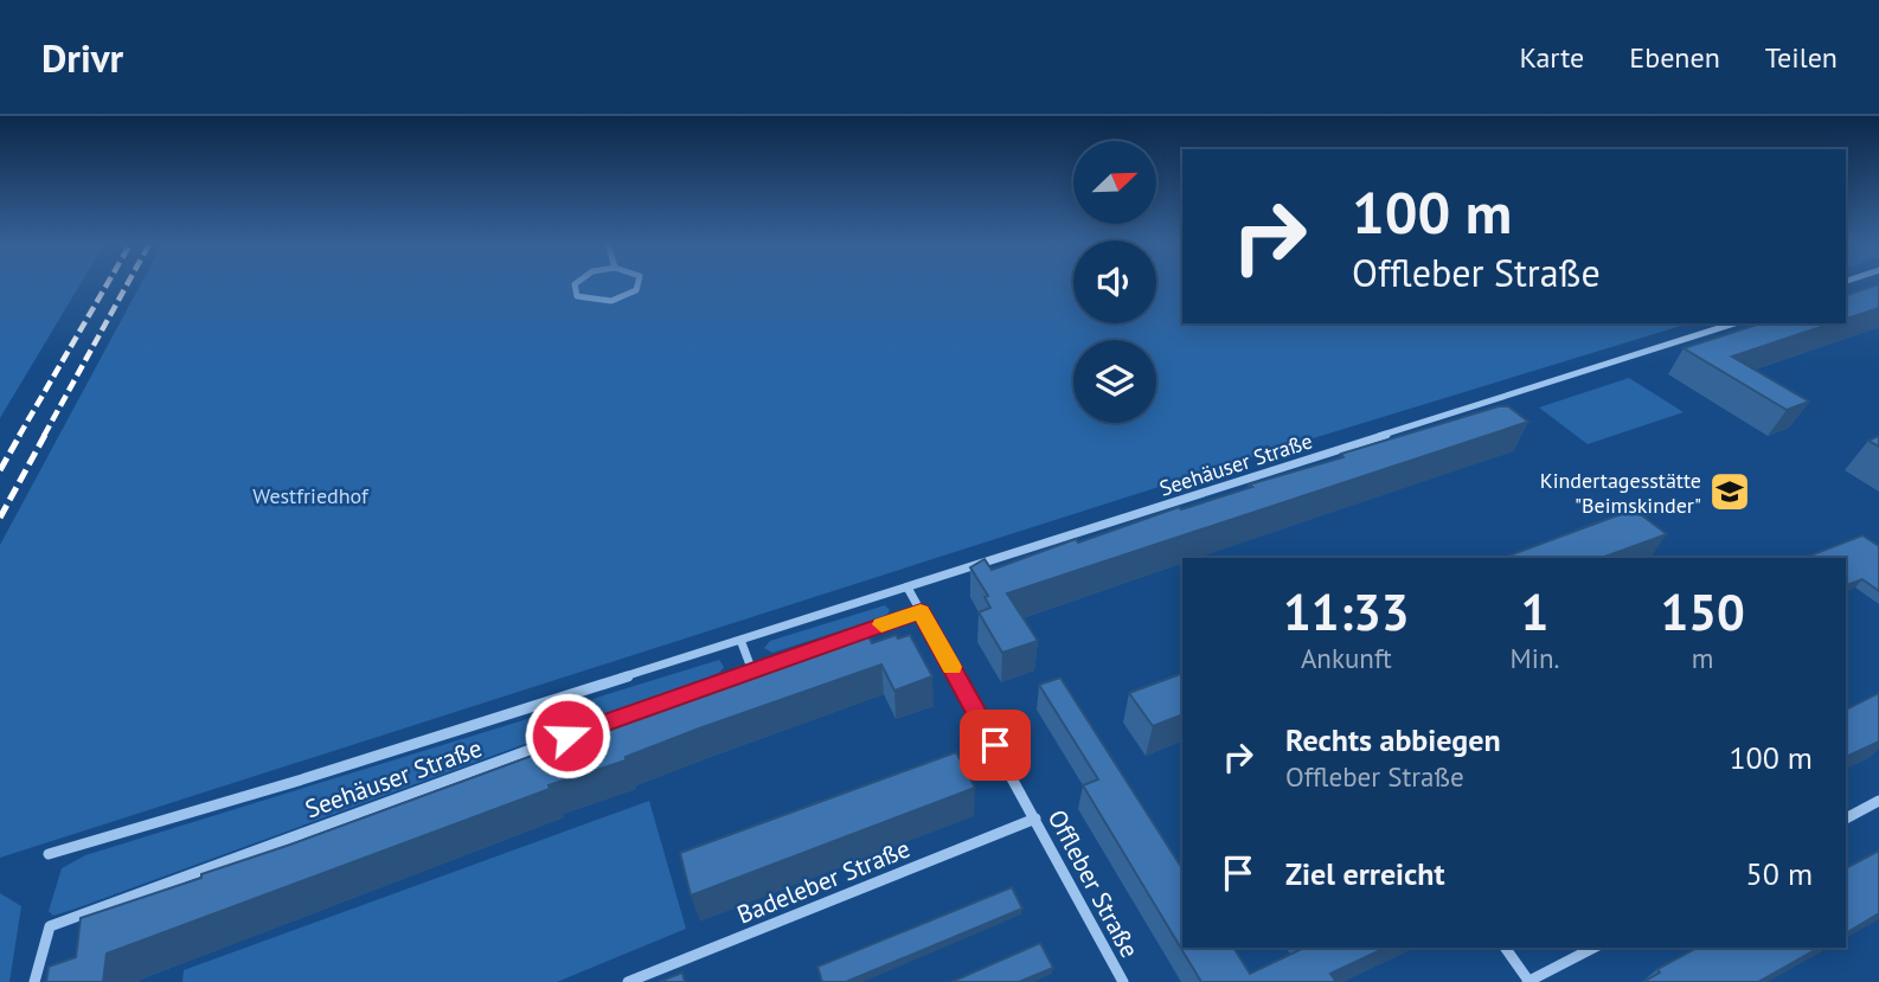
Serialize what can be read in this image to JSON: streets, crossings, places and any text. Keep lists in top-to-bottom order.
{
  "streets": {
    "street": ["Seehäuser Straße", "Badeleber Straße", "Offleber Straße"]
  },
  "crossings": [
    ["Seehäuser Straße", "Offleber Straße"],
    ["Badeleber Straße", "Offleber Straße"]
  ],
  "parks": ["Westfriedhof"],
  "places": {
    "school or university": ["Kindertagesstätte \"Beimskinder\""]
  },
  "north": "top right",
  "page": {
    "header": "Drivr",
    "nav": ["Karte", "Ebenen", "Teilen"],
    "turn": ["100 m", "Offleber Straße"],
    "eta": [
      "11:33",
      "Ankunft",
      "1",
      "Min.",
      "150",
      "m"
    ],
    "list": [
      {
        "name": "Rechts abbiegen",
        "note": "Offleber Straße",
        "value": "100 m"
      },
      {
        "name": "Ziel erreicht",
        "value": "50 m"
      }
    ]
  }
}
